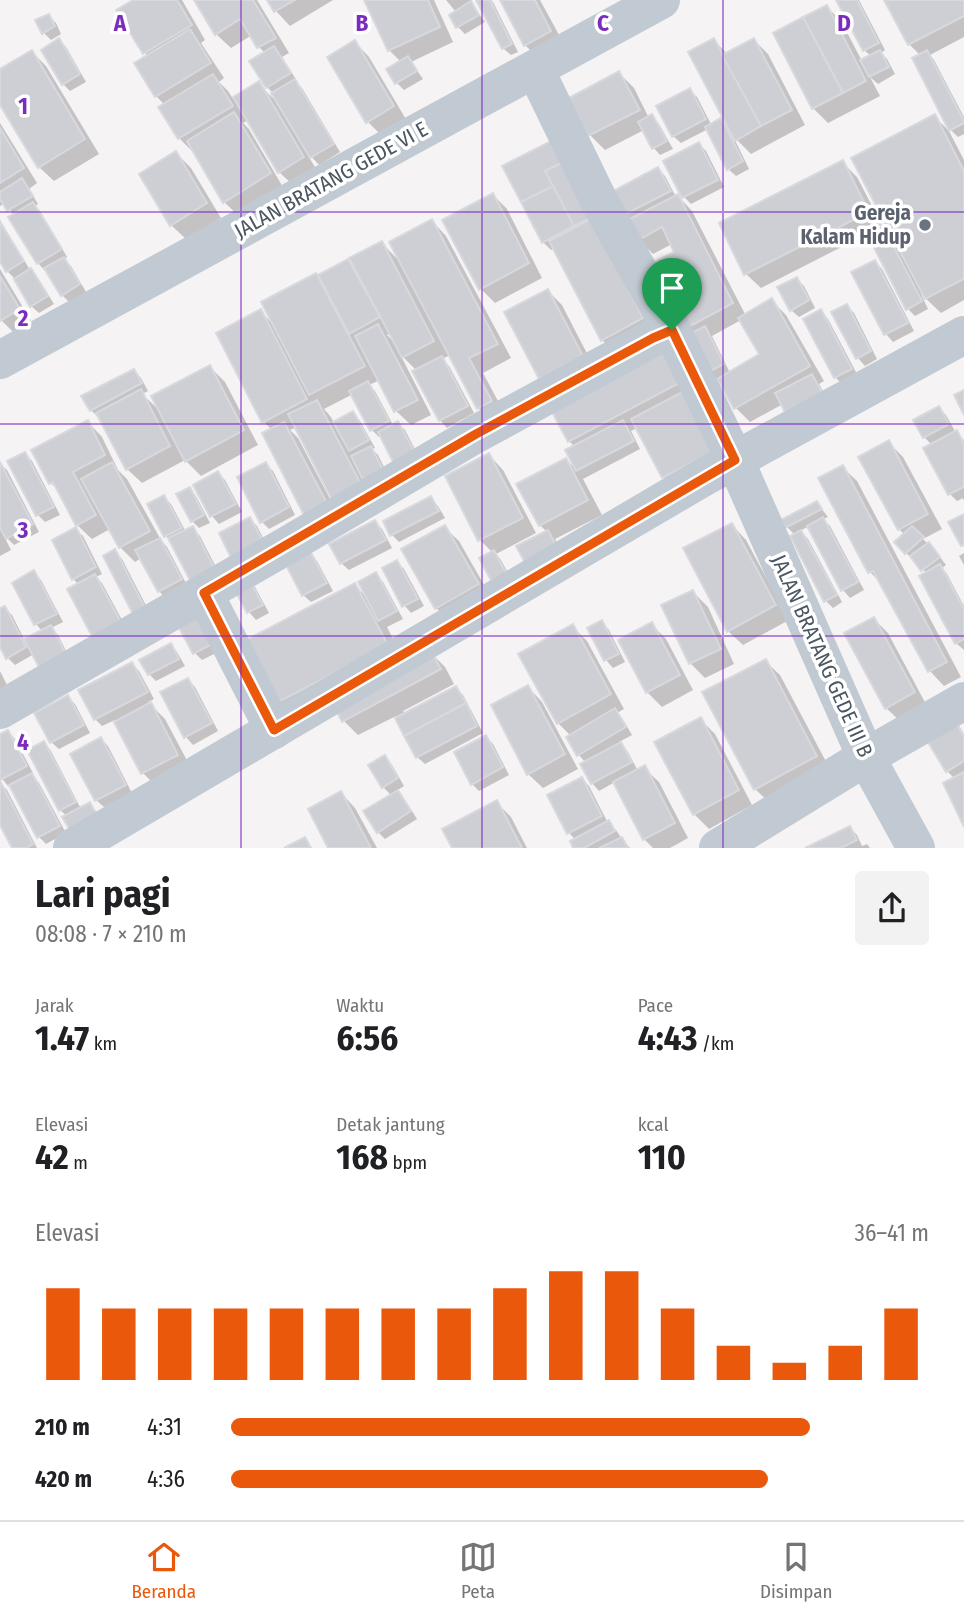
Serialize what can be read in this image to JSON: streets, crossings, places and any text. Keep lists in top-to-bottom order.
{
  "streets": {
    "street": ["JALAN BRATANG GEDE VI E", "JALAN BRATANG GEDE III B"]
  },
  "crossings": [
    ["JALAN BRATANG GEDE VI E", "JALAN BRATANG GEDE III B"]
  ],
  "places": ["Gereja Kalam Hidup"],
  "page": {
    "heading": ["Lari pagi", "08:08 · 7 × 210 m"],
    "stats": [
      ["Jarak", "1.47 km"],
      ["Waktu", "6:56"],
      ["Pace", "4:43 /km"],
      ["Elevasi", "42 m"],
      ["Detak jantung", "168 bpm"],
      ["kcal", "110"]
    ],
    "chart": ["Elevasi", "36–41 m"],
    "list": [
      {
        "name": "210 m",
        "note": "4:31"
      },
      {
        "name": "420 m",
        "note": "4:36"
      }
    ],
    "tabs": ["Beranda", "Peta", "Disimpan"]
  },
  "grid": {
    "columns": [
      "A",
      "B",
      "C",
      "D"
    ],
    "rows": [
      "1",
      "2",
      "3",
      "4"
    ]
  }
}
